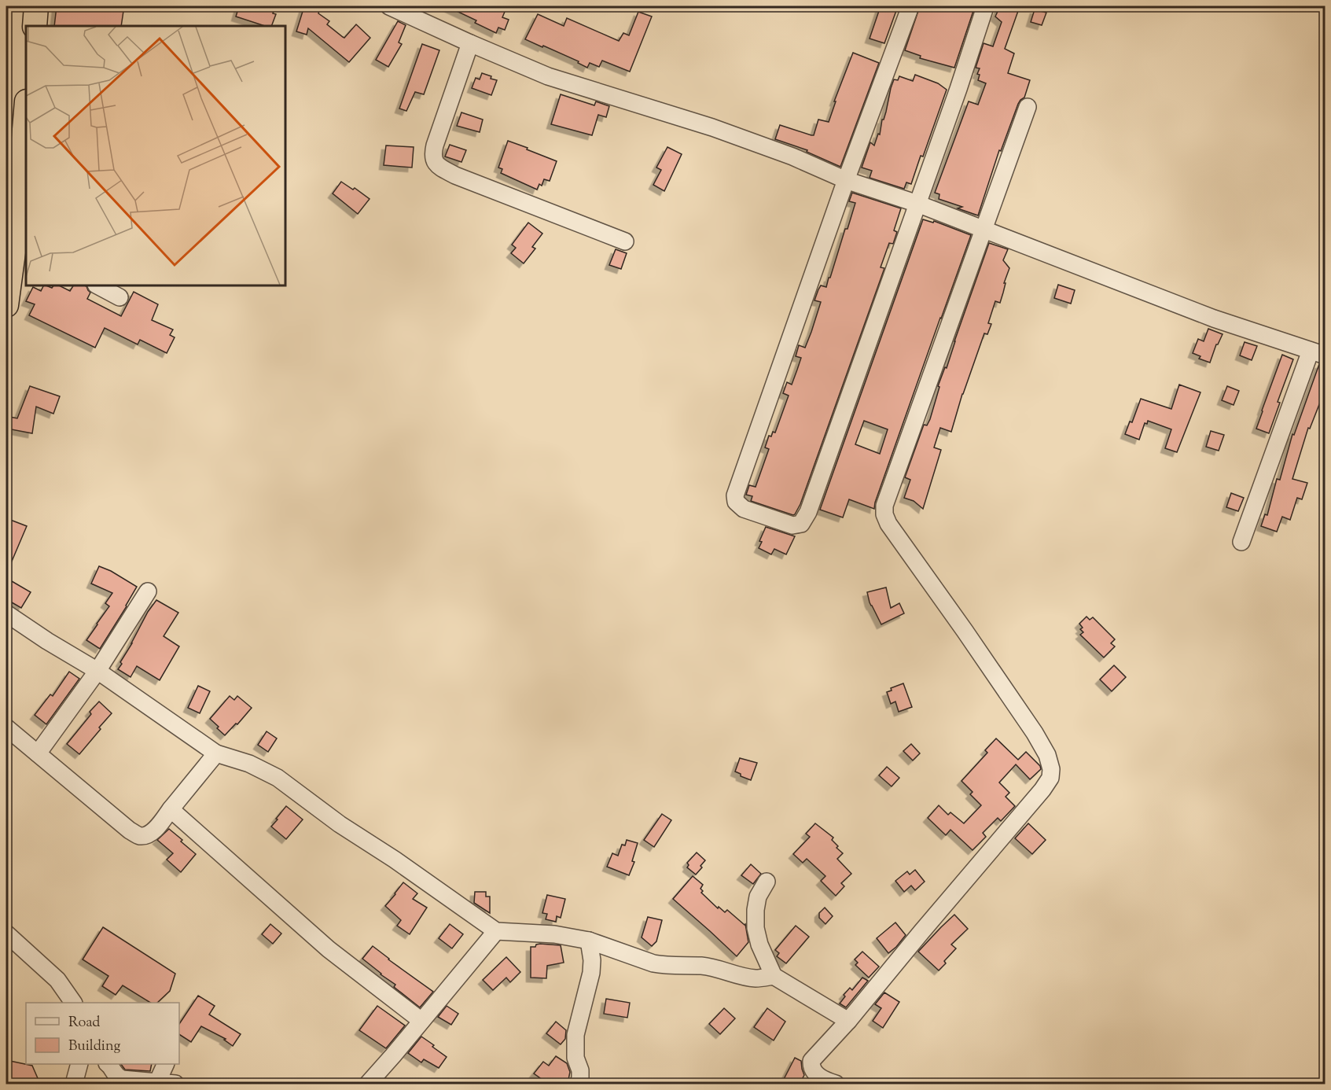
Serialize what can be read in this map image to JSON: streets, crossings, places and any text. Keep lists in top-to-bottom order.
{
  "legend": ["Road", "Building"]
}
